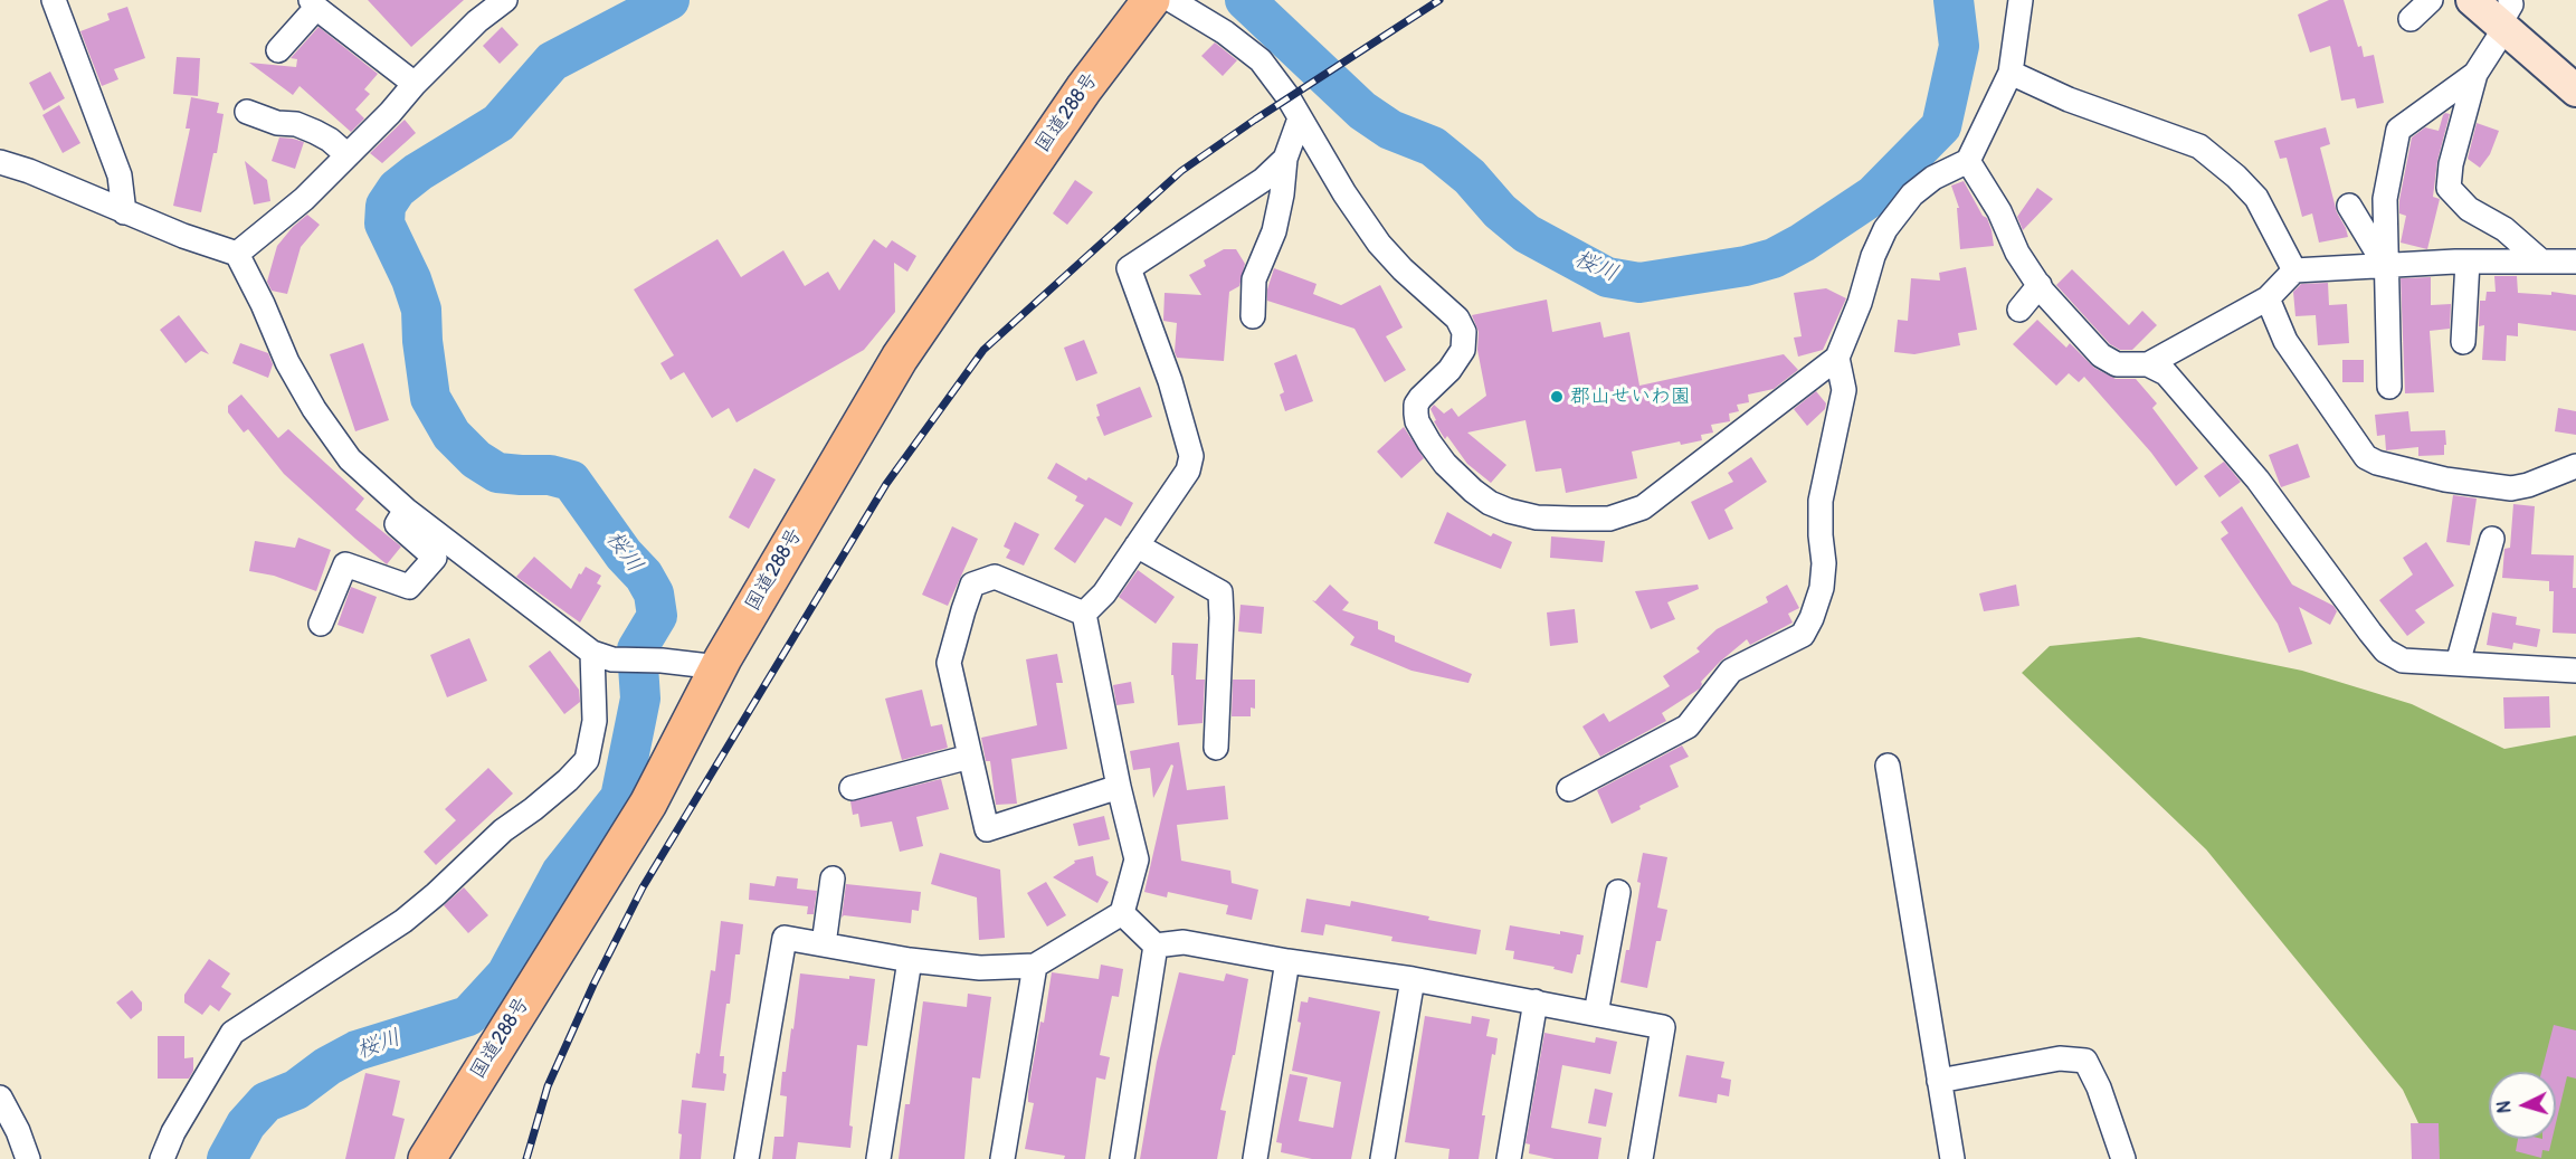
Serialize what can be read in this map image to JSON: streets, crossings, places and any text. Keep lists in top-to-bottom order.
{
  "streets": {
    "highway": ["国道288号"]
  },
  "water": ["桜川"],
  "places": ["郡山せいわ園"],
  "north": "left"
}
